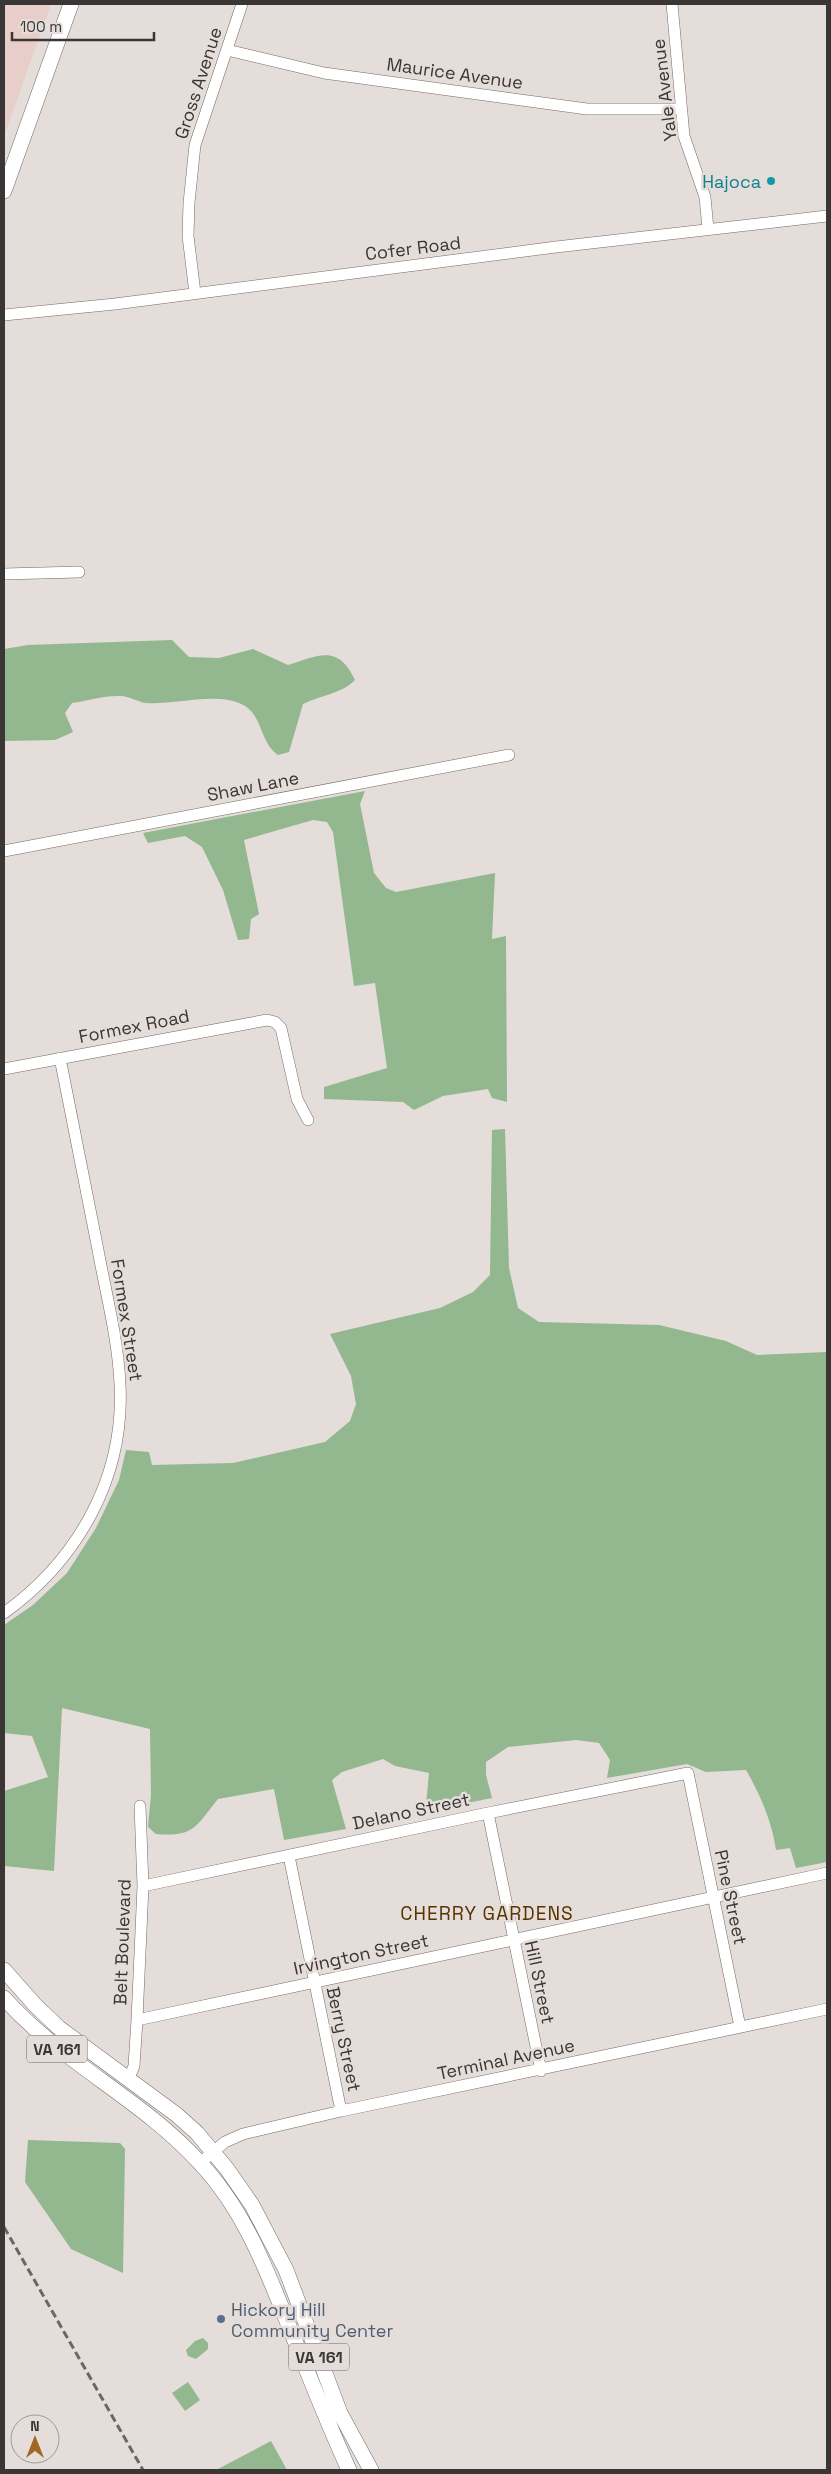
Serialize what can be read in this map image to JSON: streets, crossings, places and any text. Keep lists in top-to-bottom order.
{
  "streets": {
    "main road": ["VA 161"],
    "street": [
      "Maurice Avenue",
      "Gross Avenue",
      "Yale Avenue",
      "Cofer Road",
      "Shaw Lane",
      "Formex Road",
      "Formex Street",
      "Delano Street",
      "Pine Street",
      "Belt Boulevard",
      "Irvington Street",
      "Hill Street",
      "Berry Street",
      "Terminal Avenue"
    ]
  },
  "crossings": [
    ["Maurice Avenue", "Gross Avenue"],
    ["Maurice Avenue", "Yale Avenue"],
    ["Gross Avenue", "Cofer Road"],
    ["Yale Avenue", "Cofer Road"],
    ["Formex Road", "Formex Street"],
    ["Delano Street", "Pine Street"],
    ["Delano Street", "Belt Boulevard"],
    ["Delano Street", "Hill Street"],
    ["Delano Street", "Berry Street"],
    ["Pine Street", "Irvington Street"],
    ["Pine Street", "Terminal Avenue"],
    ["Belt Boulevard", "Irvington Street"],
    ["Belt Boulevard", "VA 161"],
    ["Irvington Street", "Hill Street"],
    ["Irvington Street", "Berry Street"],
    ["Hill Street", "Terminal Avenue"],
    ["Berry Street", "Terminal Avenue"],
    ["VA 161", "Terminal Avenue"]
  ],
  "districts": ["CHERRY GARDENS"],
  "places": ["Hajoca", "Hickory Hill Community Center"],
  "scale_bar": "100 m",
  "north": "top"
}
